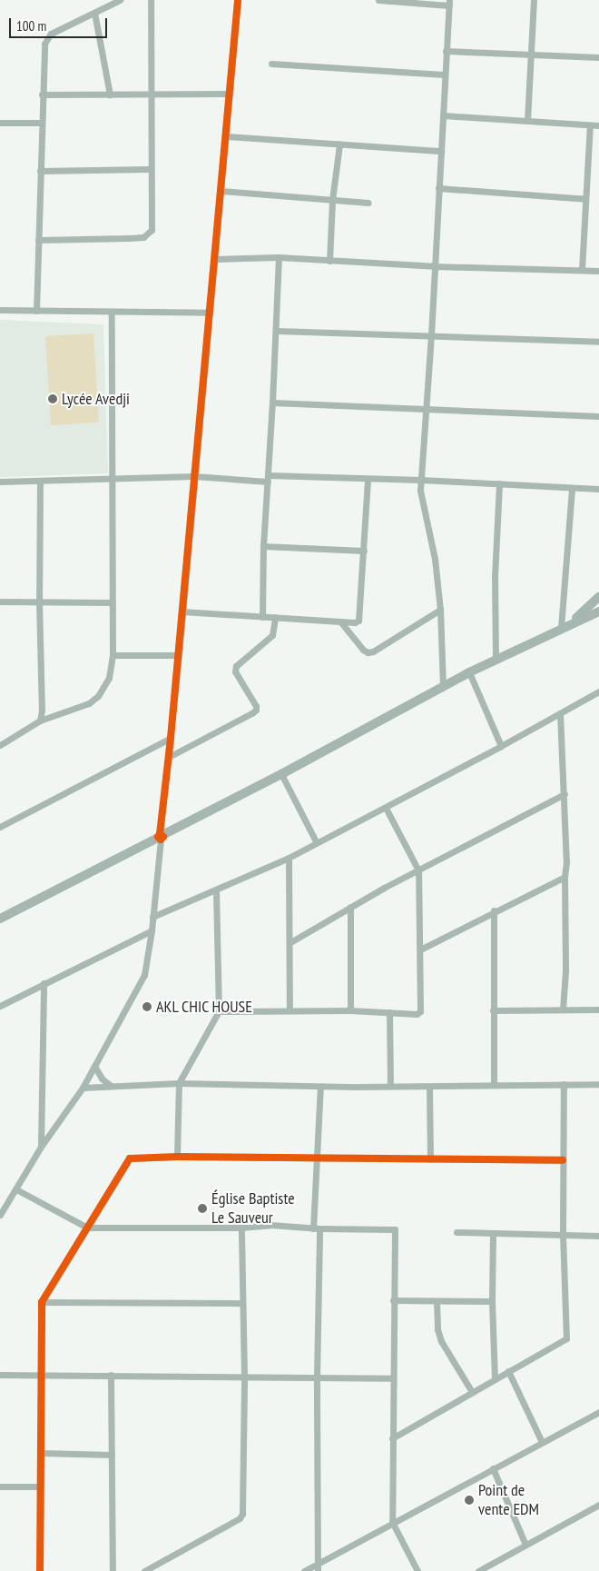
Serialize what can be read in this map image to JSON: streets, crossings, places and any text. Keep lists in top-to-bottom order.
{
  "places": [
    "Lycée Avedji",
    "AKL CHIC HOUSE",
    "Église Baptiste Le Sauveur",
    "Point de vente EDM"
  ],
  "scale_bar": "100 m"
}
